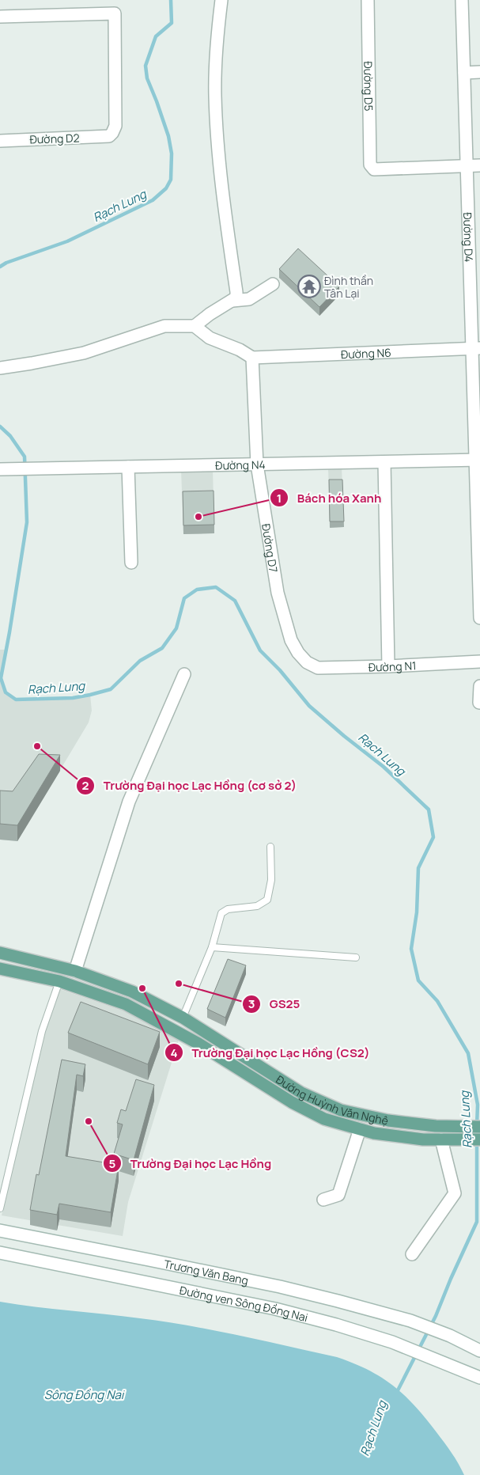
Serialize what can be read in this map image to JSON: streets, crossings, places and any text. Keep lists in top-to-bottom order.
{
  "streets": {
    "main road": ["Đường Huỳnh Văn Nghệ"],
    "street": [
      "Đường D5",
      "Đường D2",
      "Đường D4",
      "Đường N6",
      "Đường N4",
      "Đường D7",
      "Đường N1",
      "Trương Văn Bang",
      "Đường ven Sông Đồng Nai"
    ]
  },
  "crossings": [
    ["Đường D5", "Đường D4"],
    ["Đường D4", "Đường N6"],
    ["Đường D4", "Đường N4"],
    ["Đường N6", "Đường D7"],
    ["Đường N4", "Đường D7"],
    ["Đường D7", "Đường N1"]
  ],
  "water": ["Rạch Lung", "Sông Đồng Nai"],
  "places": {
    "temple": ["Đình thần Tân Lại"],
    "other": [
      "Bách hóa Xanh",
      "Trường Đại học Lạc Hồng (cơ sở 2)",
      "GS25",
      "Trường Đại học Lạc Hồng (CS2)",
      "Trường Đại học Lạc Hồng"
    ]
  }
}
